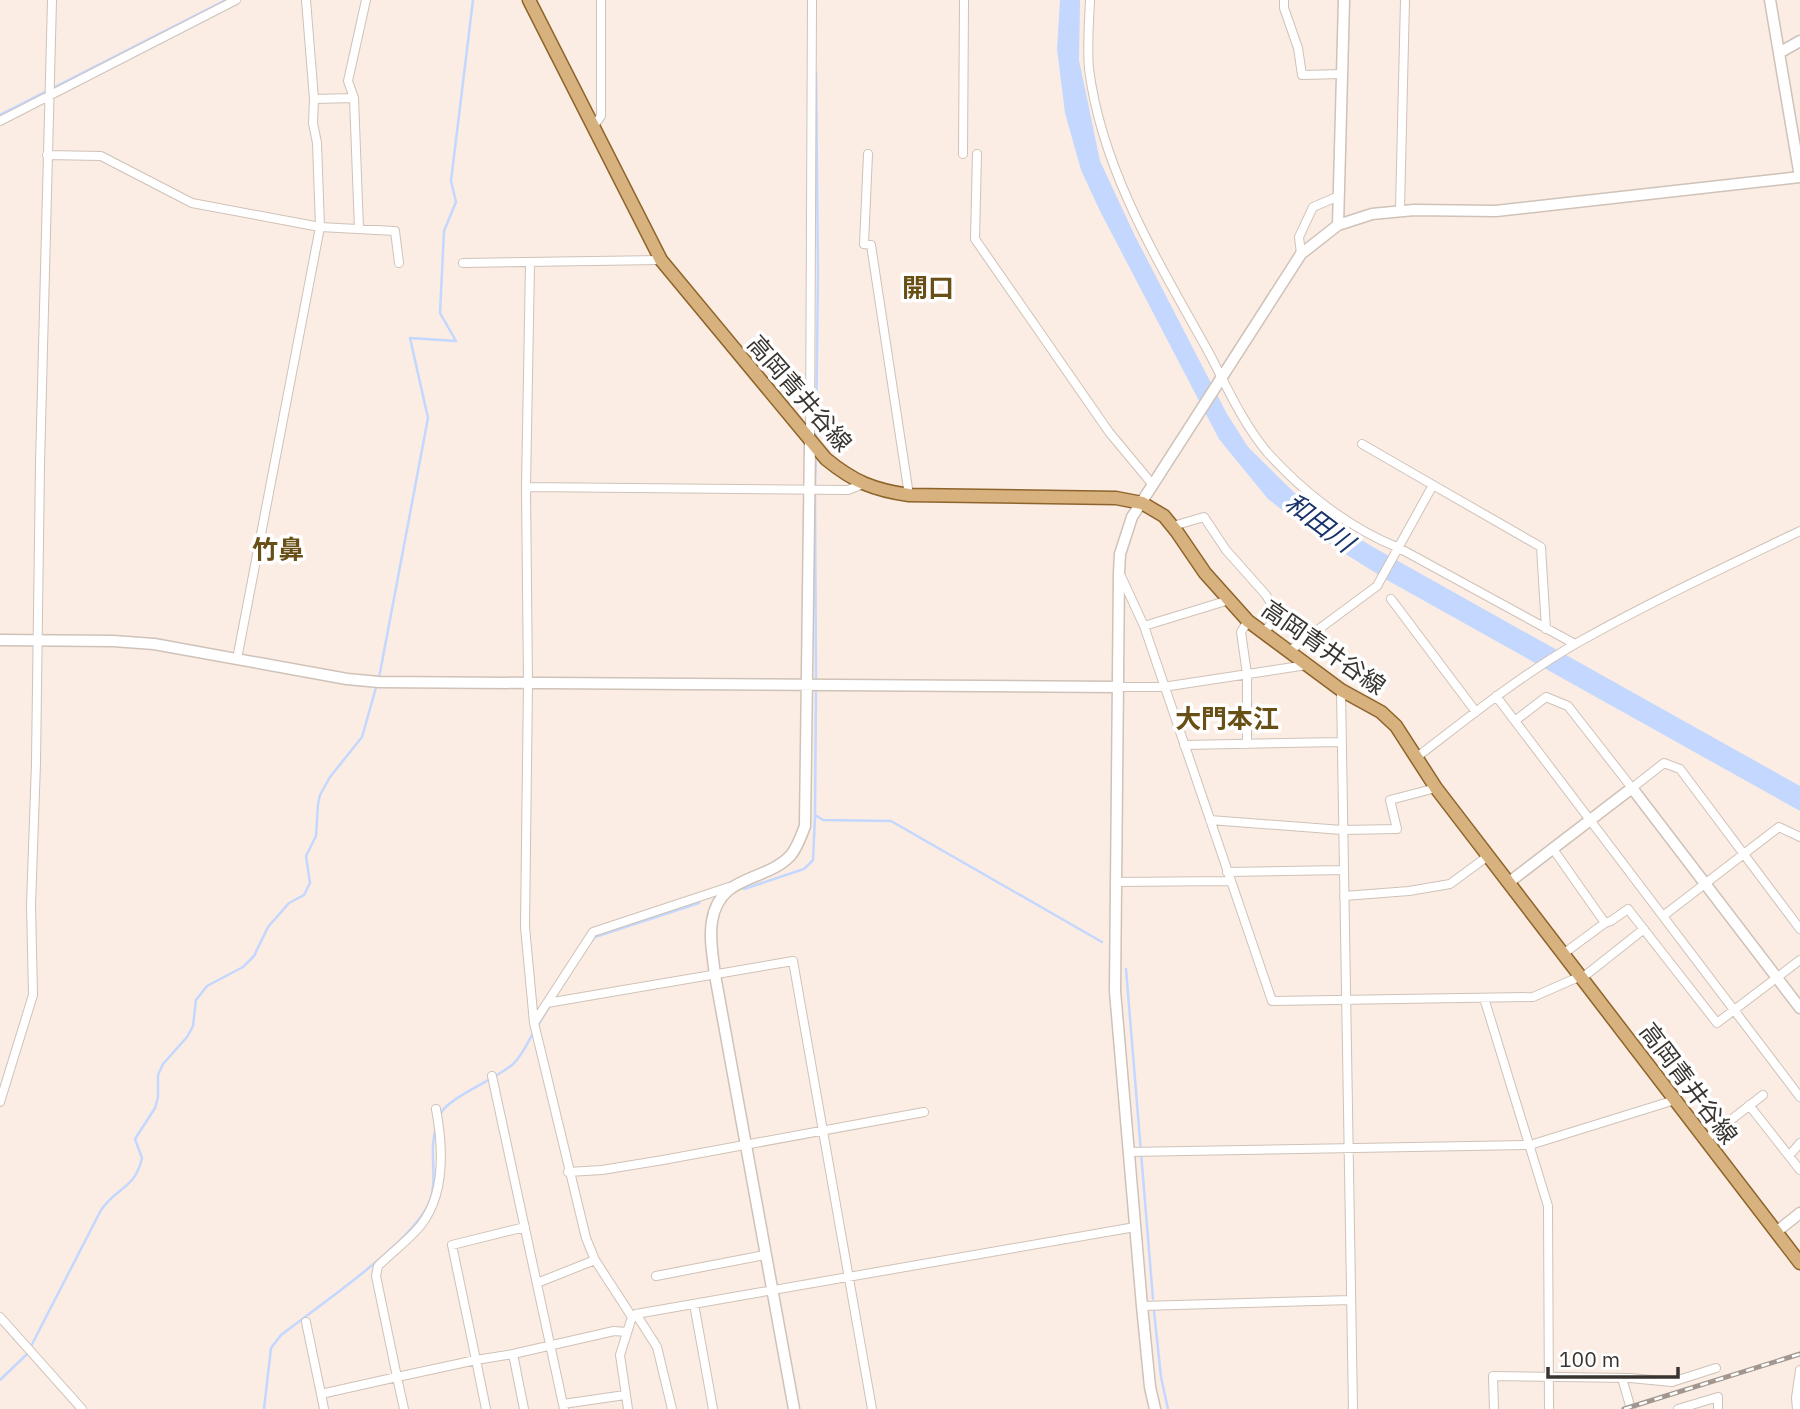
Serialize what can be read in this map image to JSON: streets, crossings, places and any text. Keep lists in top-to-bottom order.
{
  "streets": {
    "main road": ["高岡青井谷線"]
  },
  "districts": ["開口", "竹鼻", "大門本江"],
  "water": ["和田川"],
  "scale_bar": "100 m"
}
